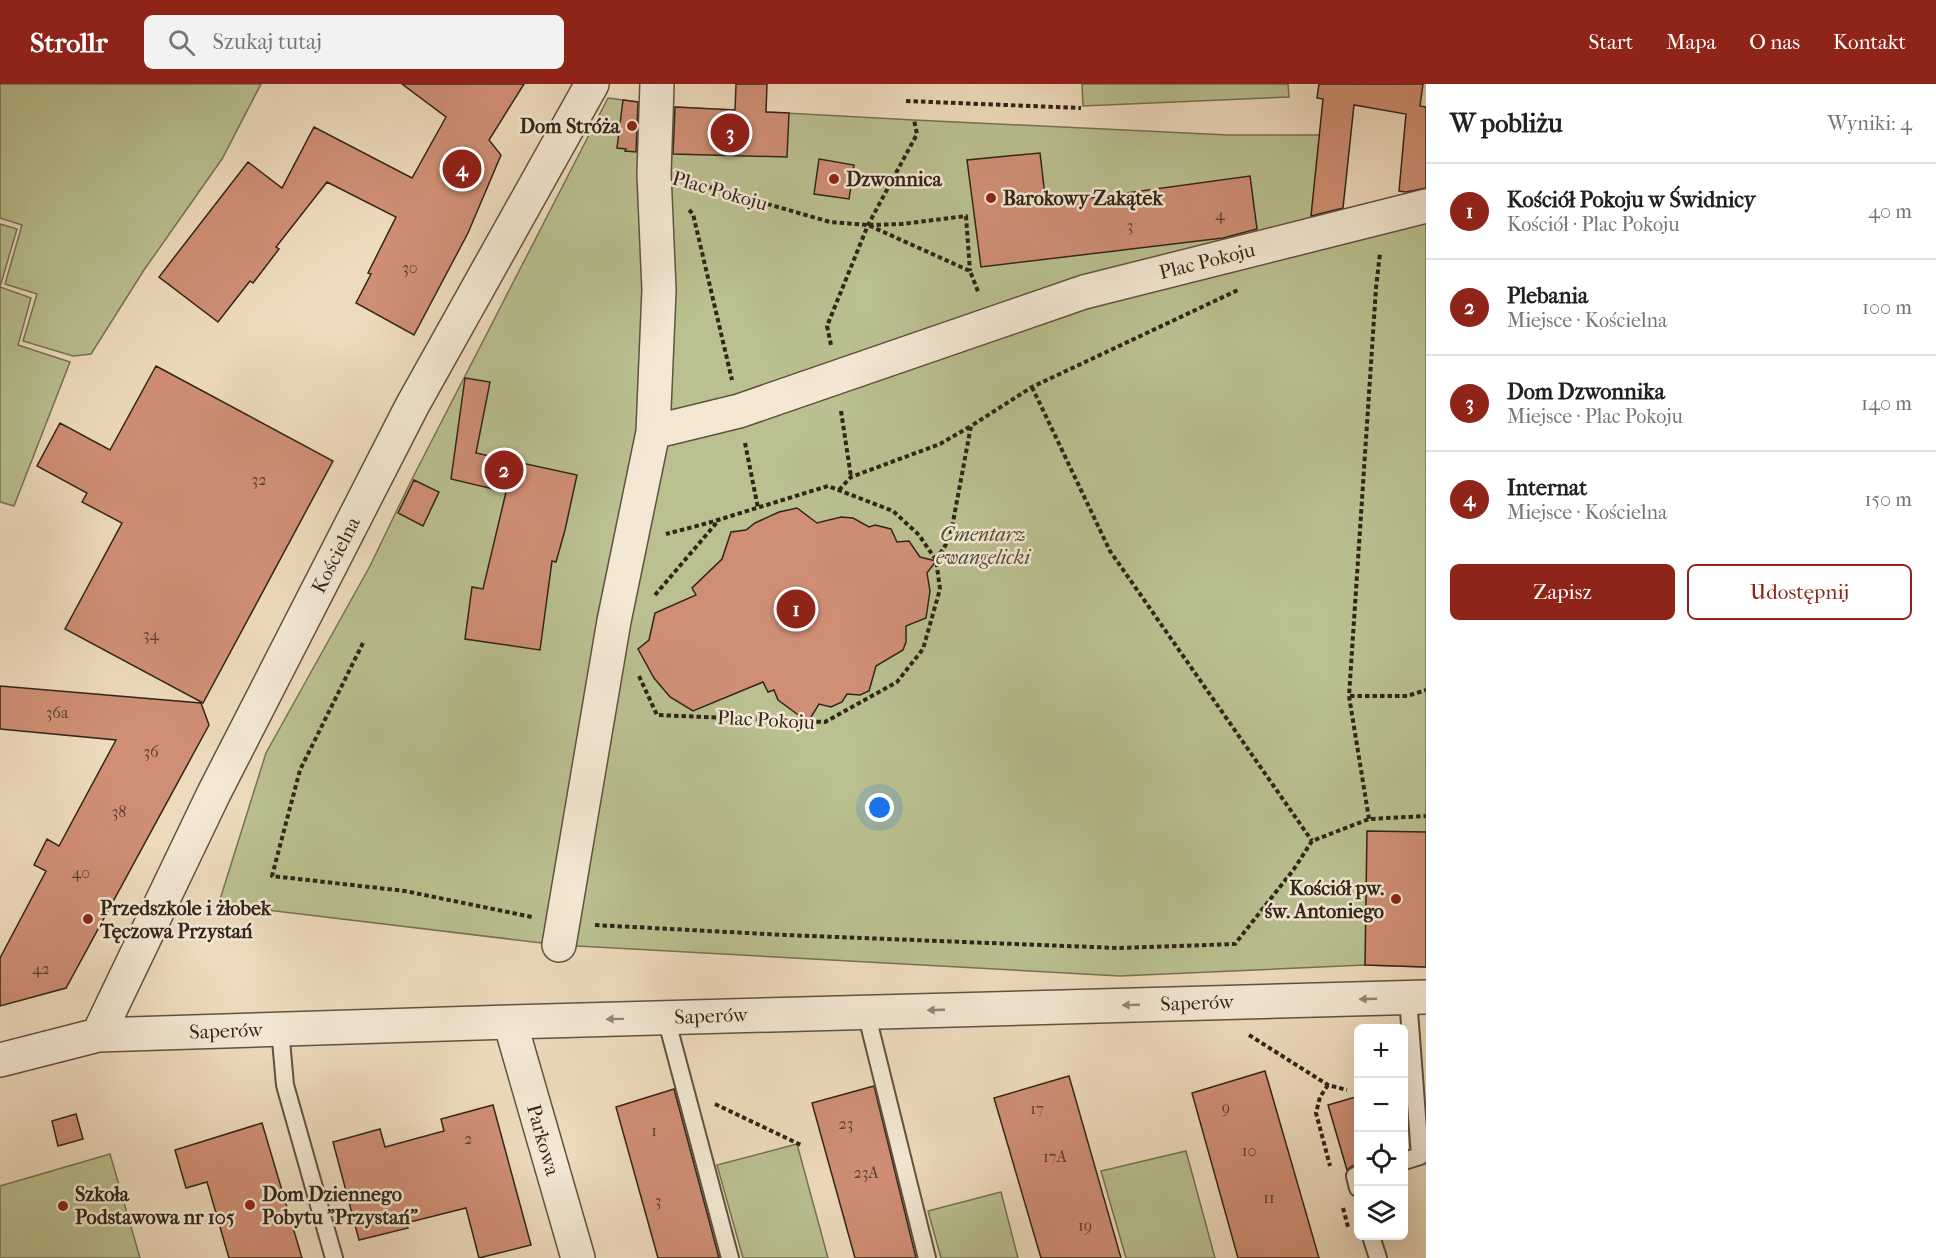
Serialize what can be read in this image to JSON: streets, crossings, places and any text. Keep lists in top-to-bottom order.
{
  "streets": {
    "street": [
      "Plac Pokoju",
      "Kościelna",
      "Saperów",
      "Parkowa"
    ]
  },
  "crossings": [
    ["Kościelna", "Saperów"],
    ["Saperów", "Parkowa"]
  ],
  "one_way": ["Saperów"],
  "parks": ["Cmentarz ewangelicki"],
  "places": [
    "Dom Stróża",
    "Dzwonnica",
    "Barokowy Zakątek",
    "Kościół pw. św. Antoniego",
    "Przedszkole i żłobek Tęczowa Przystań",
    "Dom Dziennego Pobytu \"Przystań\"",
    "Szkoła Podstawowa nr 105"
  ],
  "house_numbers": [
    "4",
    "3",
    "30",
    "32",
    "34",
    "36a",
    "36",
    "38",
    "40",
    "42",
    "9",
    "17",
    "23",
    "1",
    "2",
    "10",
    "17A",
    "23A",
    "11",
    "3",
    "19"
  ],
  "page": {
    "header": "Strollr",
    "search": "Szukaj tutaj",
    "nav": [
      "Start",
      "Mapa",
      "O nas",
      "Kontakt"
    ],
    "heading": ["W pobliżu", "Wyniki: 4"],
    "pins": [
      "3",
      "4",
      "2",
      "1"
    ],
    "list": [
      {
        "mark": "1",
        "name": "Kościół Pokoju w Świdnicy",
        "note": "Kościół · Plac Pokoju",
        "value": "40 m"
      },
      {
        "mark": "2",
        "name": "Plebania",
        "note": "Miejsce · Kościelna",
        "value": "100 m"
      },
      {
        "mark": "3",
        "name": "Dom Dzwonnika",
        "note": "Miejsce · Plac Pokoju",
        "value": "140 m"
      },
      {
        "mark": "4",
        "name": "Internat",
        "note": "Miejsce · Kościelna",
        "value": "150 m"
      }
    ],
    "buttons": ["Zapisz", "Udostępnij"],
    "map_buttons": ["+", "−"]
  }
}
